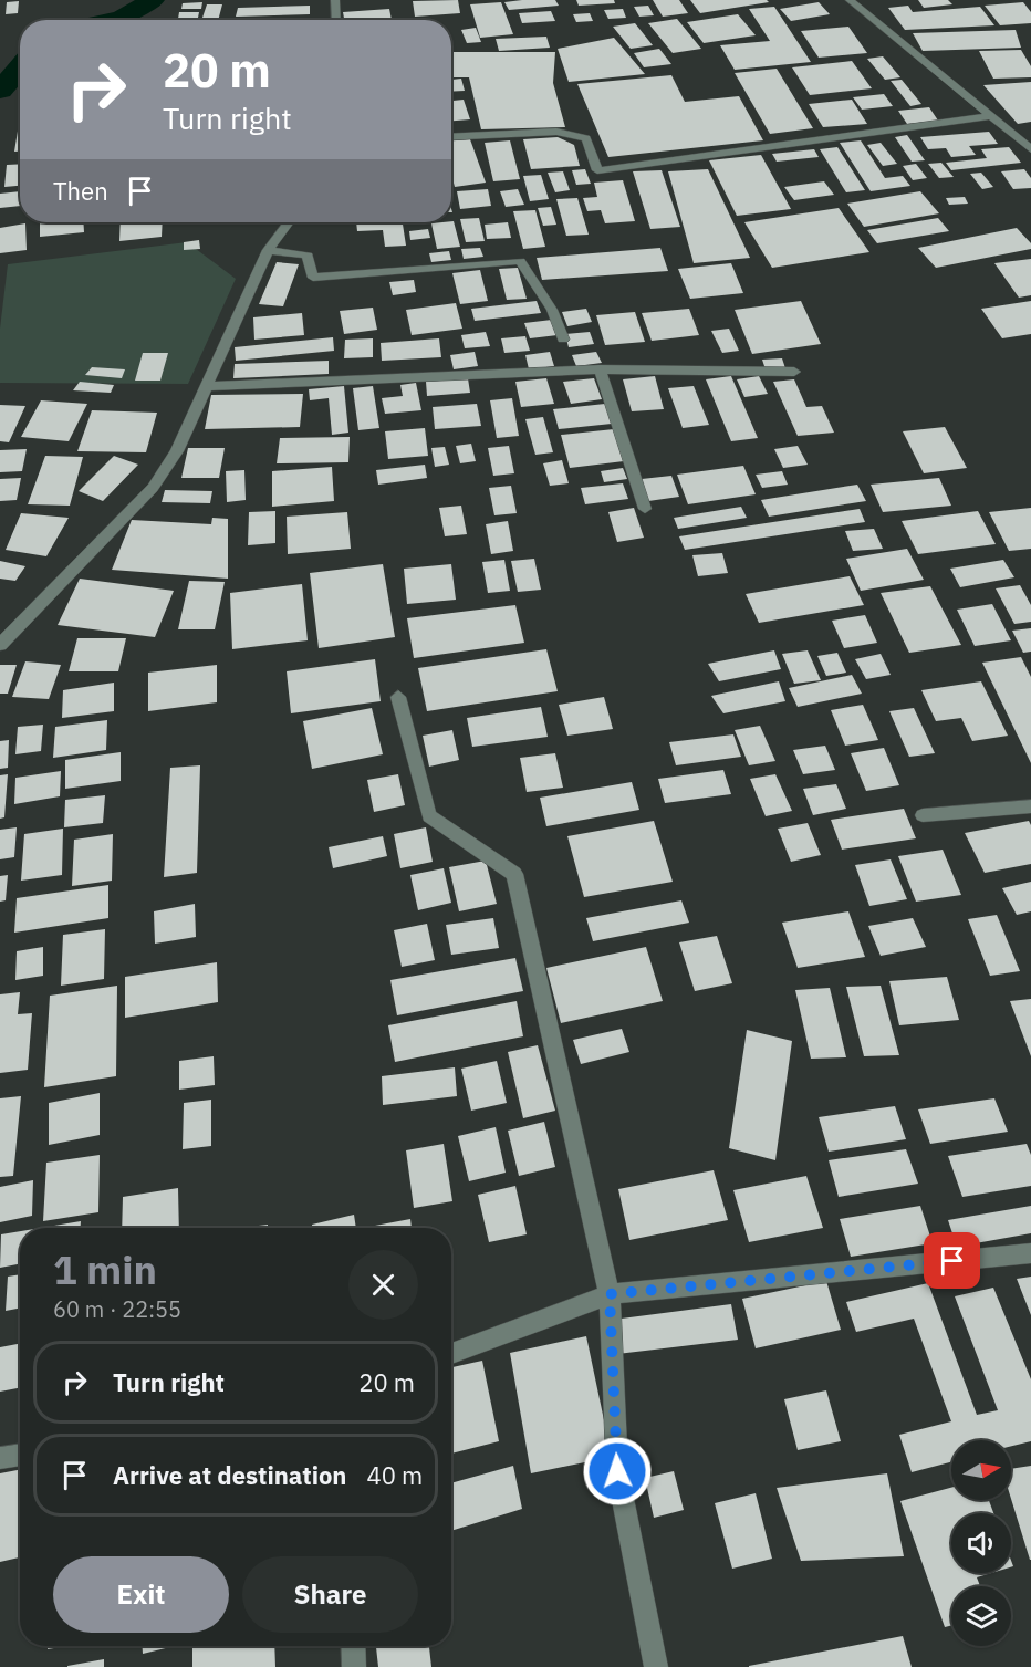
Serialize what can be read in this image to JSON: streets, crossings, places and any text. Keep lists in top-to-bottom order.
{
  "north": "right",
  "page": {
    "turn": ["20 m", "Turn right"],
    "then": "Then",
    "heading": ["1 min", "60 m · 22:55"],
    "list": [
      {
        "name": "Turn right",
        "value": "20 m"
      },
      {
        "name": "Arrive at destination",
        "value": "40 m"
      }
    ],
    "buttons": ["Exit", "Share"]
  }
}
